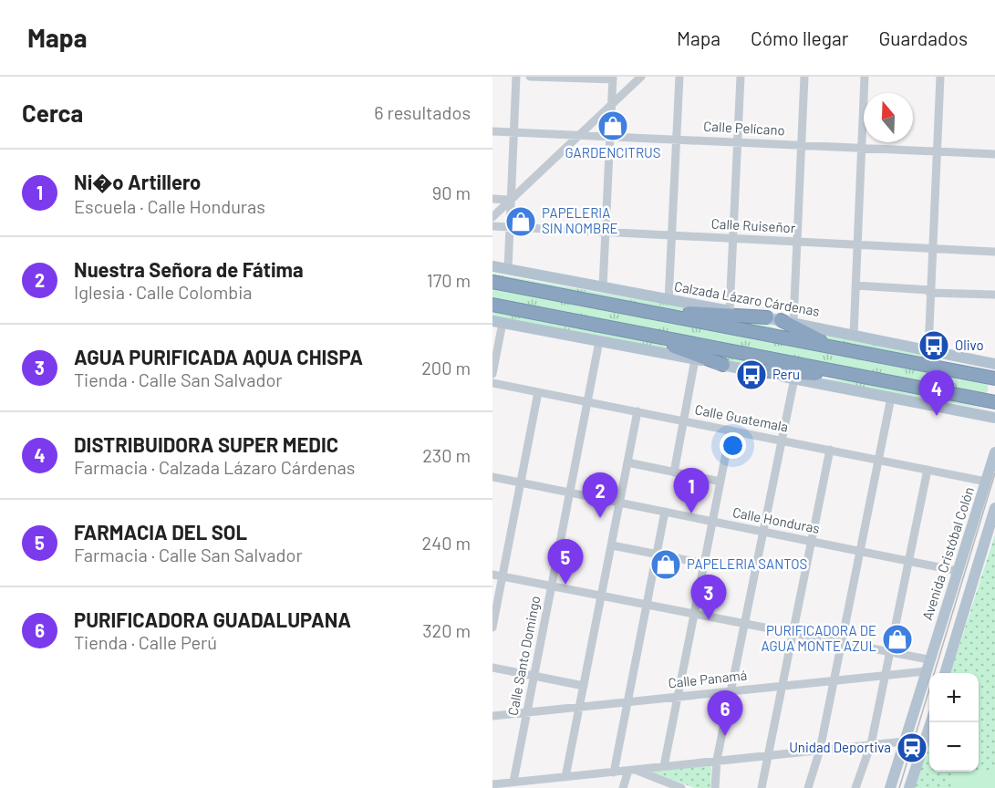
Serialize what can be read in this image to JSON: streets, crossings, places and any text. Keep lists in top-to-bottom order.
{
  "streets": {
    "main road": ["Calzada Lázaro Cárdenas", "Avenida Cristóbal Colón"],
    "street": [
      "Calle Pelícano",
      "Calle Ruiseñor",
      "Calle Guatemala",
      "Calle Honduras",
      "Calle Santo Domingo",
      "Calle Panamá"
    ]
  },
  "crossings": [
    ["Calle Guatemala", "Avenida Cristóbal Colón"],
    ["Calle Guatemala", "Calle Santo Domingo"],
    ["Calle Honduras", "Avenida Cristóbal Colón"],
    ["Calle Honduras", "Calle Santo Domingo"],
    ["Avenida Cristóbal Colón", "Calle Panamá"],
    ["Calle Santo Domingo", "Calle Panamá"]
  ],
  "places": {
    "shop": [
      "GARDENCITRUS",
      "PAPELERIA SIN NOMBRE",
      "PAPELERIA SANTOS",
      "PURIFICADORA DE AGUA MONTE AZUL"
    ],
    "bus stop": ["Olivo", "Peru"],
    "station": ["Unidad Deportiva"]
  },
  "north": "top",
  "page": {
    "header": "Mapa",
    "nav": ["Mapa", "Cómo llegar", "Guardados"],
    "heading": ["Cerca", "6 resultados"],
    "list": [
      {
        "mark": "1",
        "name": "Ni�o Artillero",
        "note": "Escuela · Calle Honduras",
        "value": "90 m"
      },
      {
        "mark": "2",
        "name": "Nuestra Señora de Fátima",
        "note": "Iglesia · Calle Colombia",
        "value": "170 m"
      },
      {
        "mark": "3",
        "name": "AGUA PURIFICADA AQUA CHISPA",
        "note": "Tienda · Calle San Salvador",
        "value": "200 m"
      },
      {
        "mark": "4",
        "name": "DISTRIBUIDORA SUPER MEDIC",
        "note": "Farmacia · Calzada Lázaro Cárdenas",
        "value": "230 m"
      },
      {
        "mark": "5",
        "name": "FARMACIA DEL SOL",
        "note": "Farmacia · Calle San Salvador",
        "value": "240 m"
      },
      {
        "mark": "6",
        "name": "PURIFICADORA GUADALUPANA",
        "note": "Tienda · Calle Perú",
        "value": "320 m"
      }
    ],
    "pins": [
      "4",
      "1",
      "2",
      "5",
      "3",
      "6"
    ],
    "map_buttons": ["+", "−"]
  }
}
